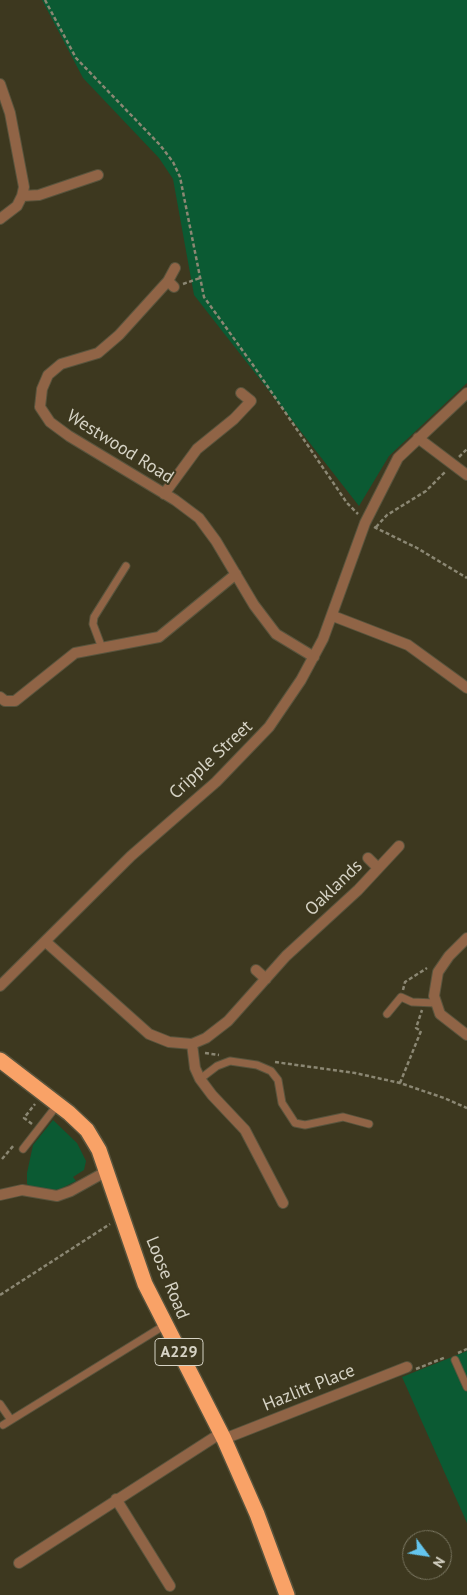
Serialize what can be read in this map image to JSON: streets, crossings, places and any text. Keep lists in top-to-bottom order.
{
  "streets": {
    "highway": ["Loose Road", "A229"],
    "street": [
      "Westwood Road",
      "Cripple Street",
      "Oaklands",
      "Hazlitt Place"
    ]
  },
  "crossings": [
    ["Westwood Road", "Cripple Street"],
    ["Loose Road", "Hazlitt Place"]
  ],
  "north": "bottom right"
}
